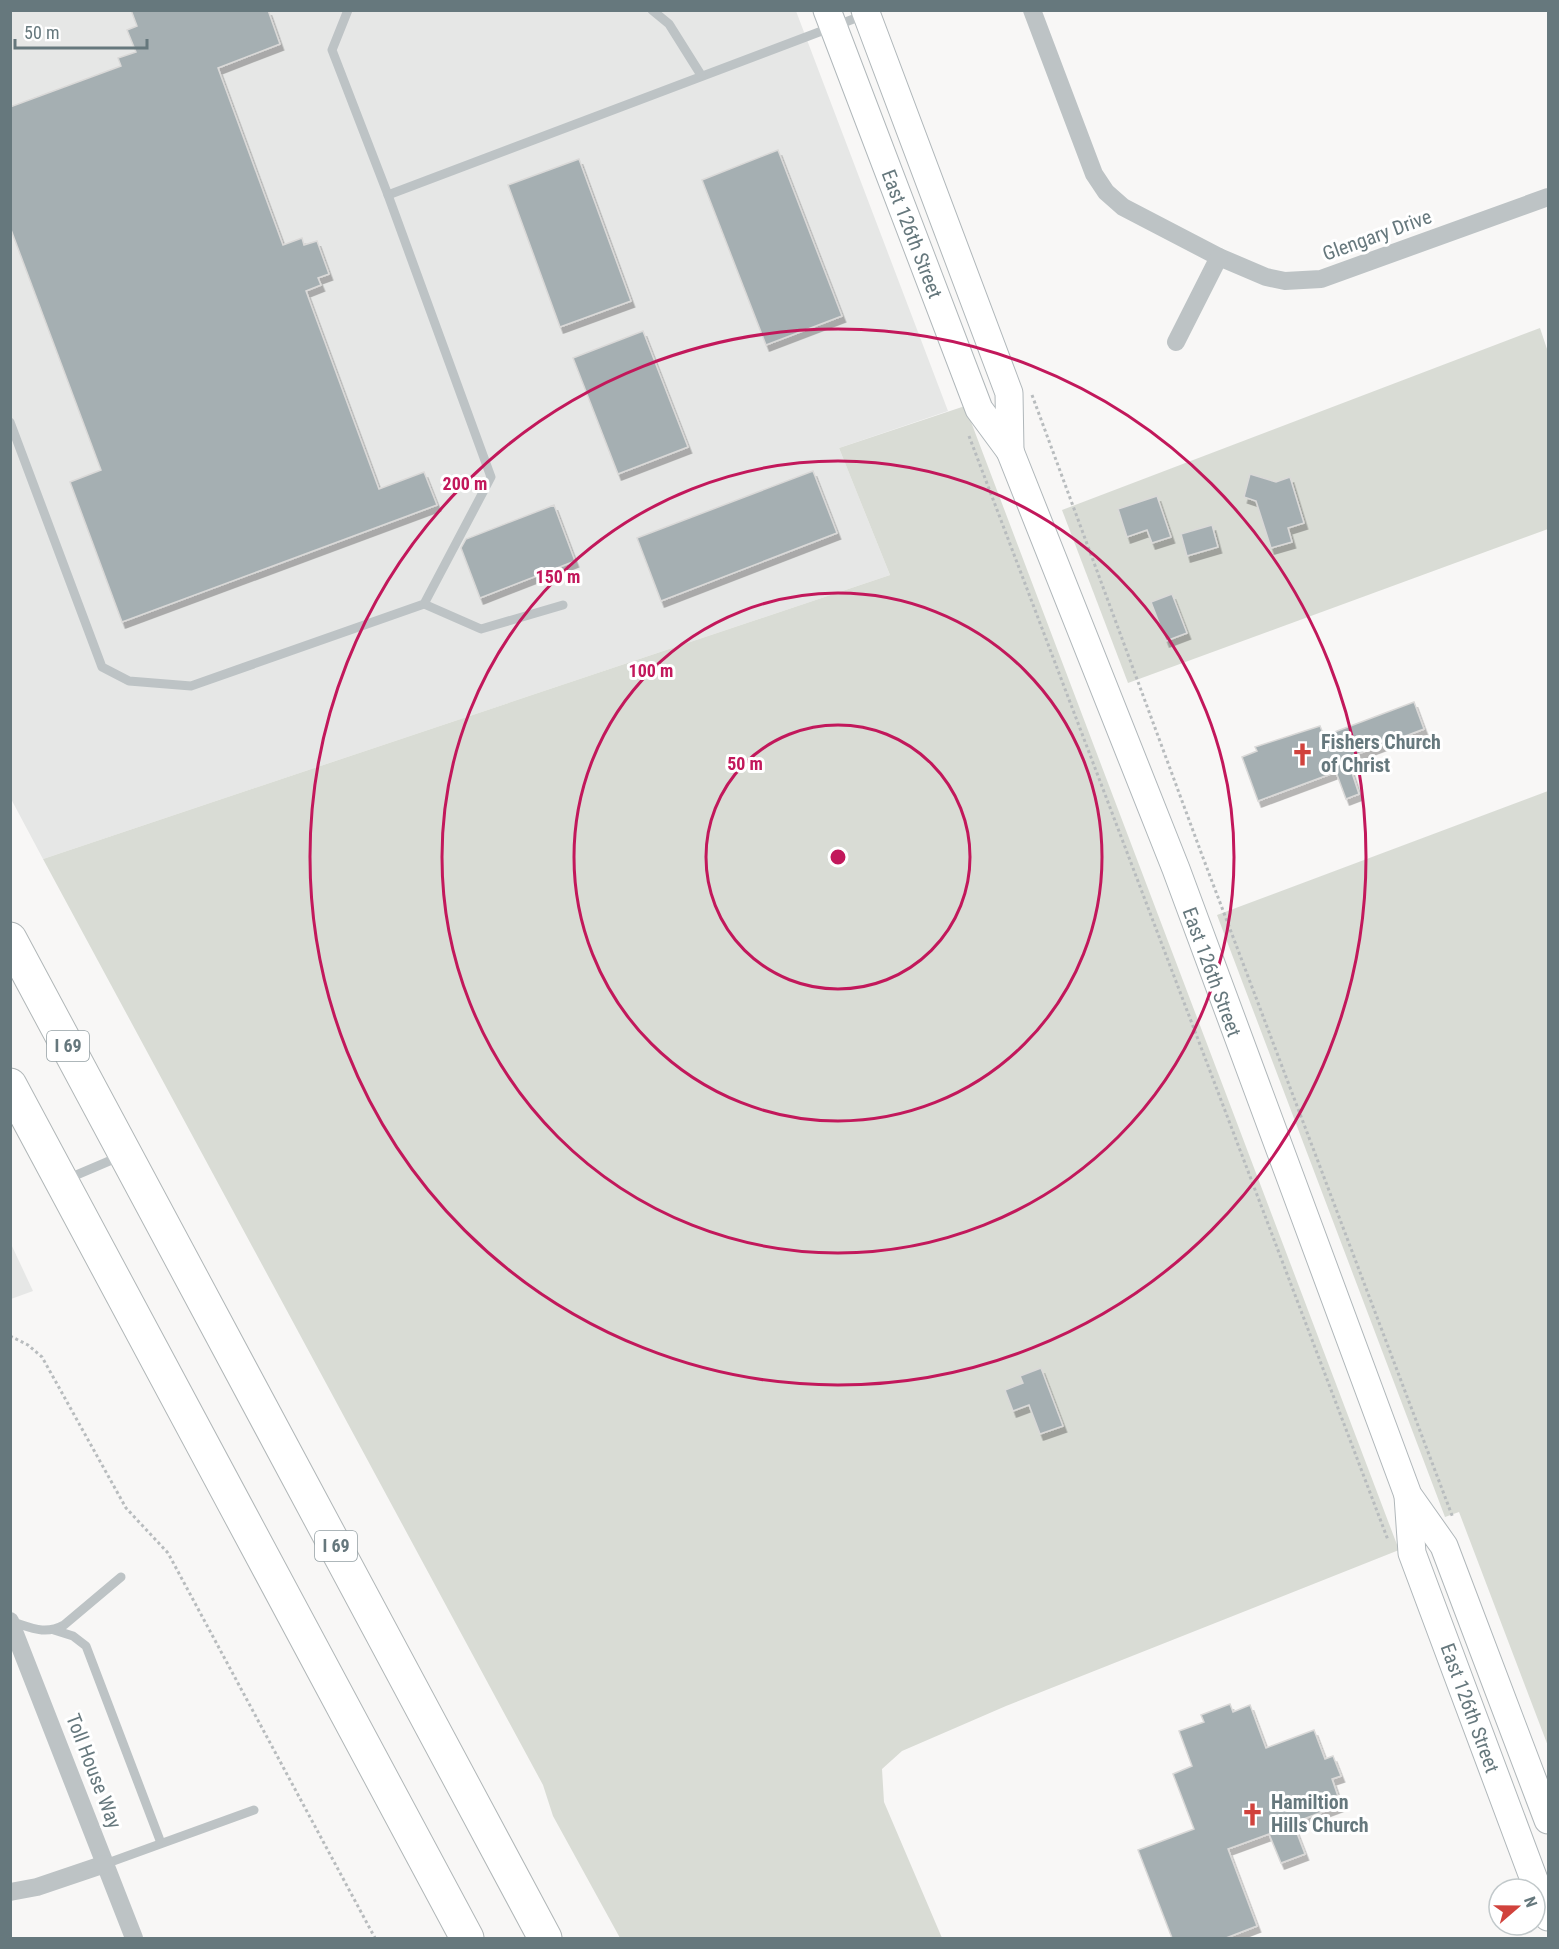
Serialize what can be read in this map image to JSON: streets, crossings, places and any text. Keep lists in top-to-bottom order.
{
  "streets": {
    "highway": ["I 69"],
    "main road": ["East 126th Street"],
    "street": ["Glengary Drive", "Toll House Way"]
  },
  "places": {
    "church": ["Fishers Church of Christ", "Hamiltion Hills Church"]
  },
  "scale_bar": "50 m",
  "north": "right",
  "rings": [
    "200 m",
    "150 m",
    "100 m",
    "50 m"
  ]
}
